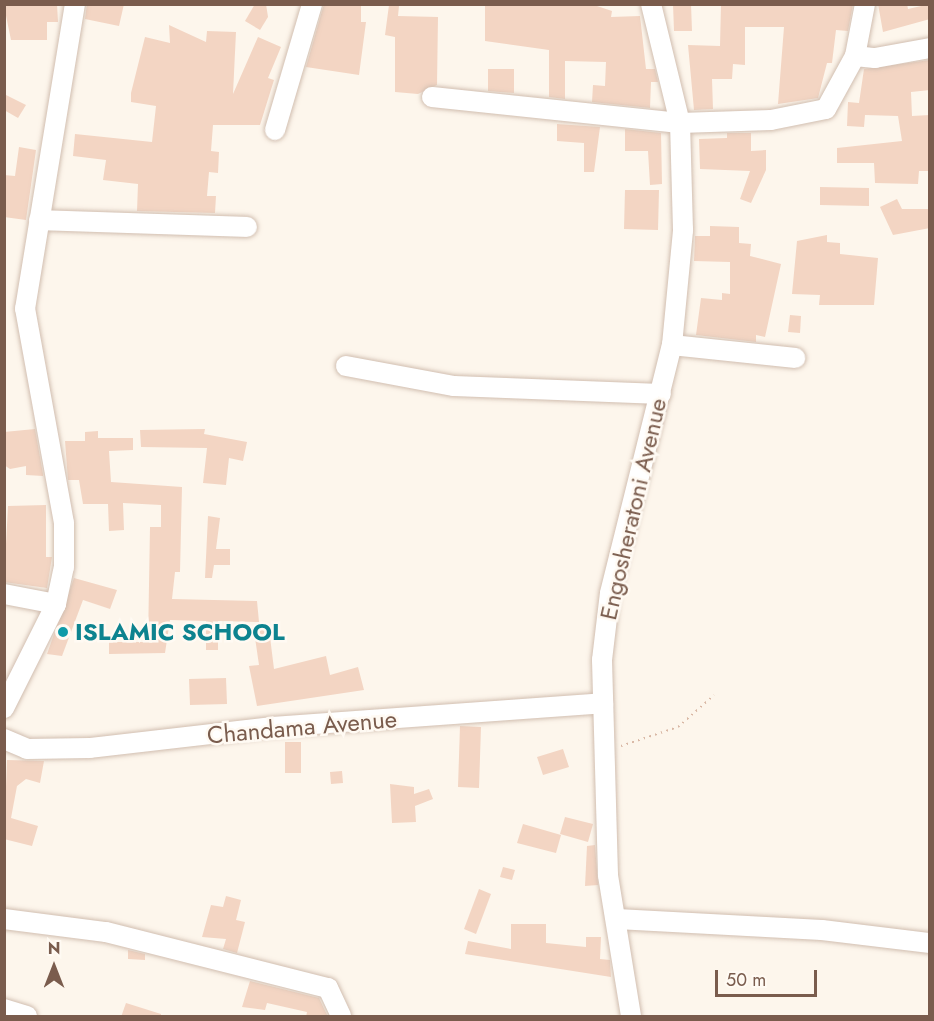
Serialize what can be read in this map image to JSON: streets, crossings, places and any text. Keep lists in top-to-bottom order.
{
  "streets": {
    "street": ["Engosheratoni Avenue", "Chandama Avenue"]
  },
  "crossings": [
    ["Engosheratoni Avenue", "Chandama Avenue"]
  ],
  "places": ["ISLAMIC SCHOOL"],
  "scale_bar": "50 m",
  "north": "top"
}
